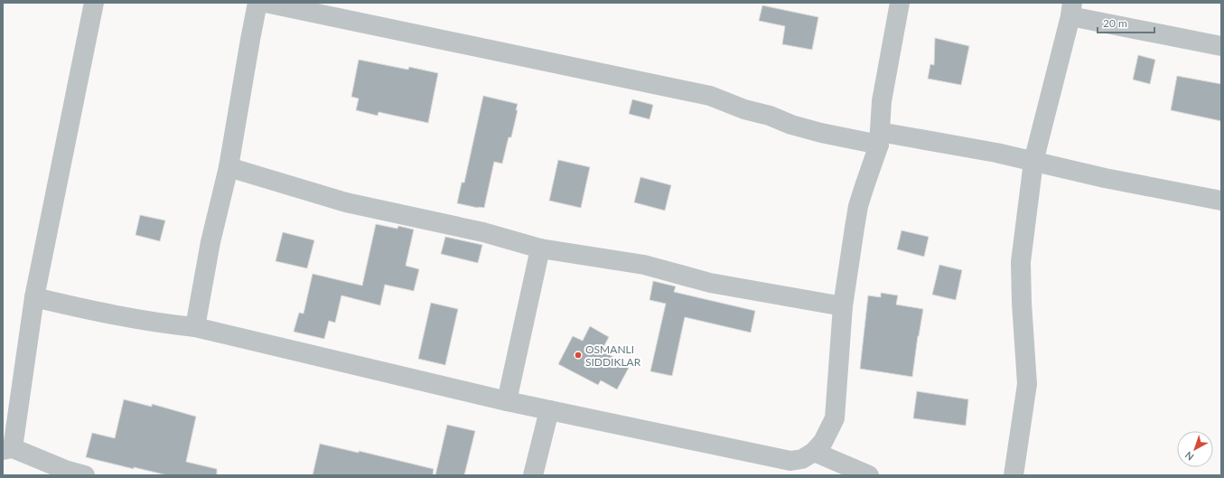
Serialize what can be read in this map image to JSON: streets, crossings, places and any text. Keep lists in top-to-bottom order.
{
  "places": ["OSMANLI SIDDIKLAR"],
  "scale_bar": "20 m",
  "north": "bottom left"
}
